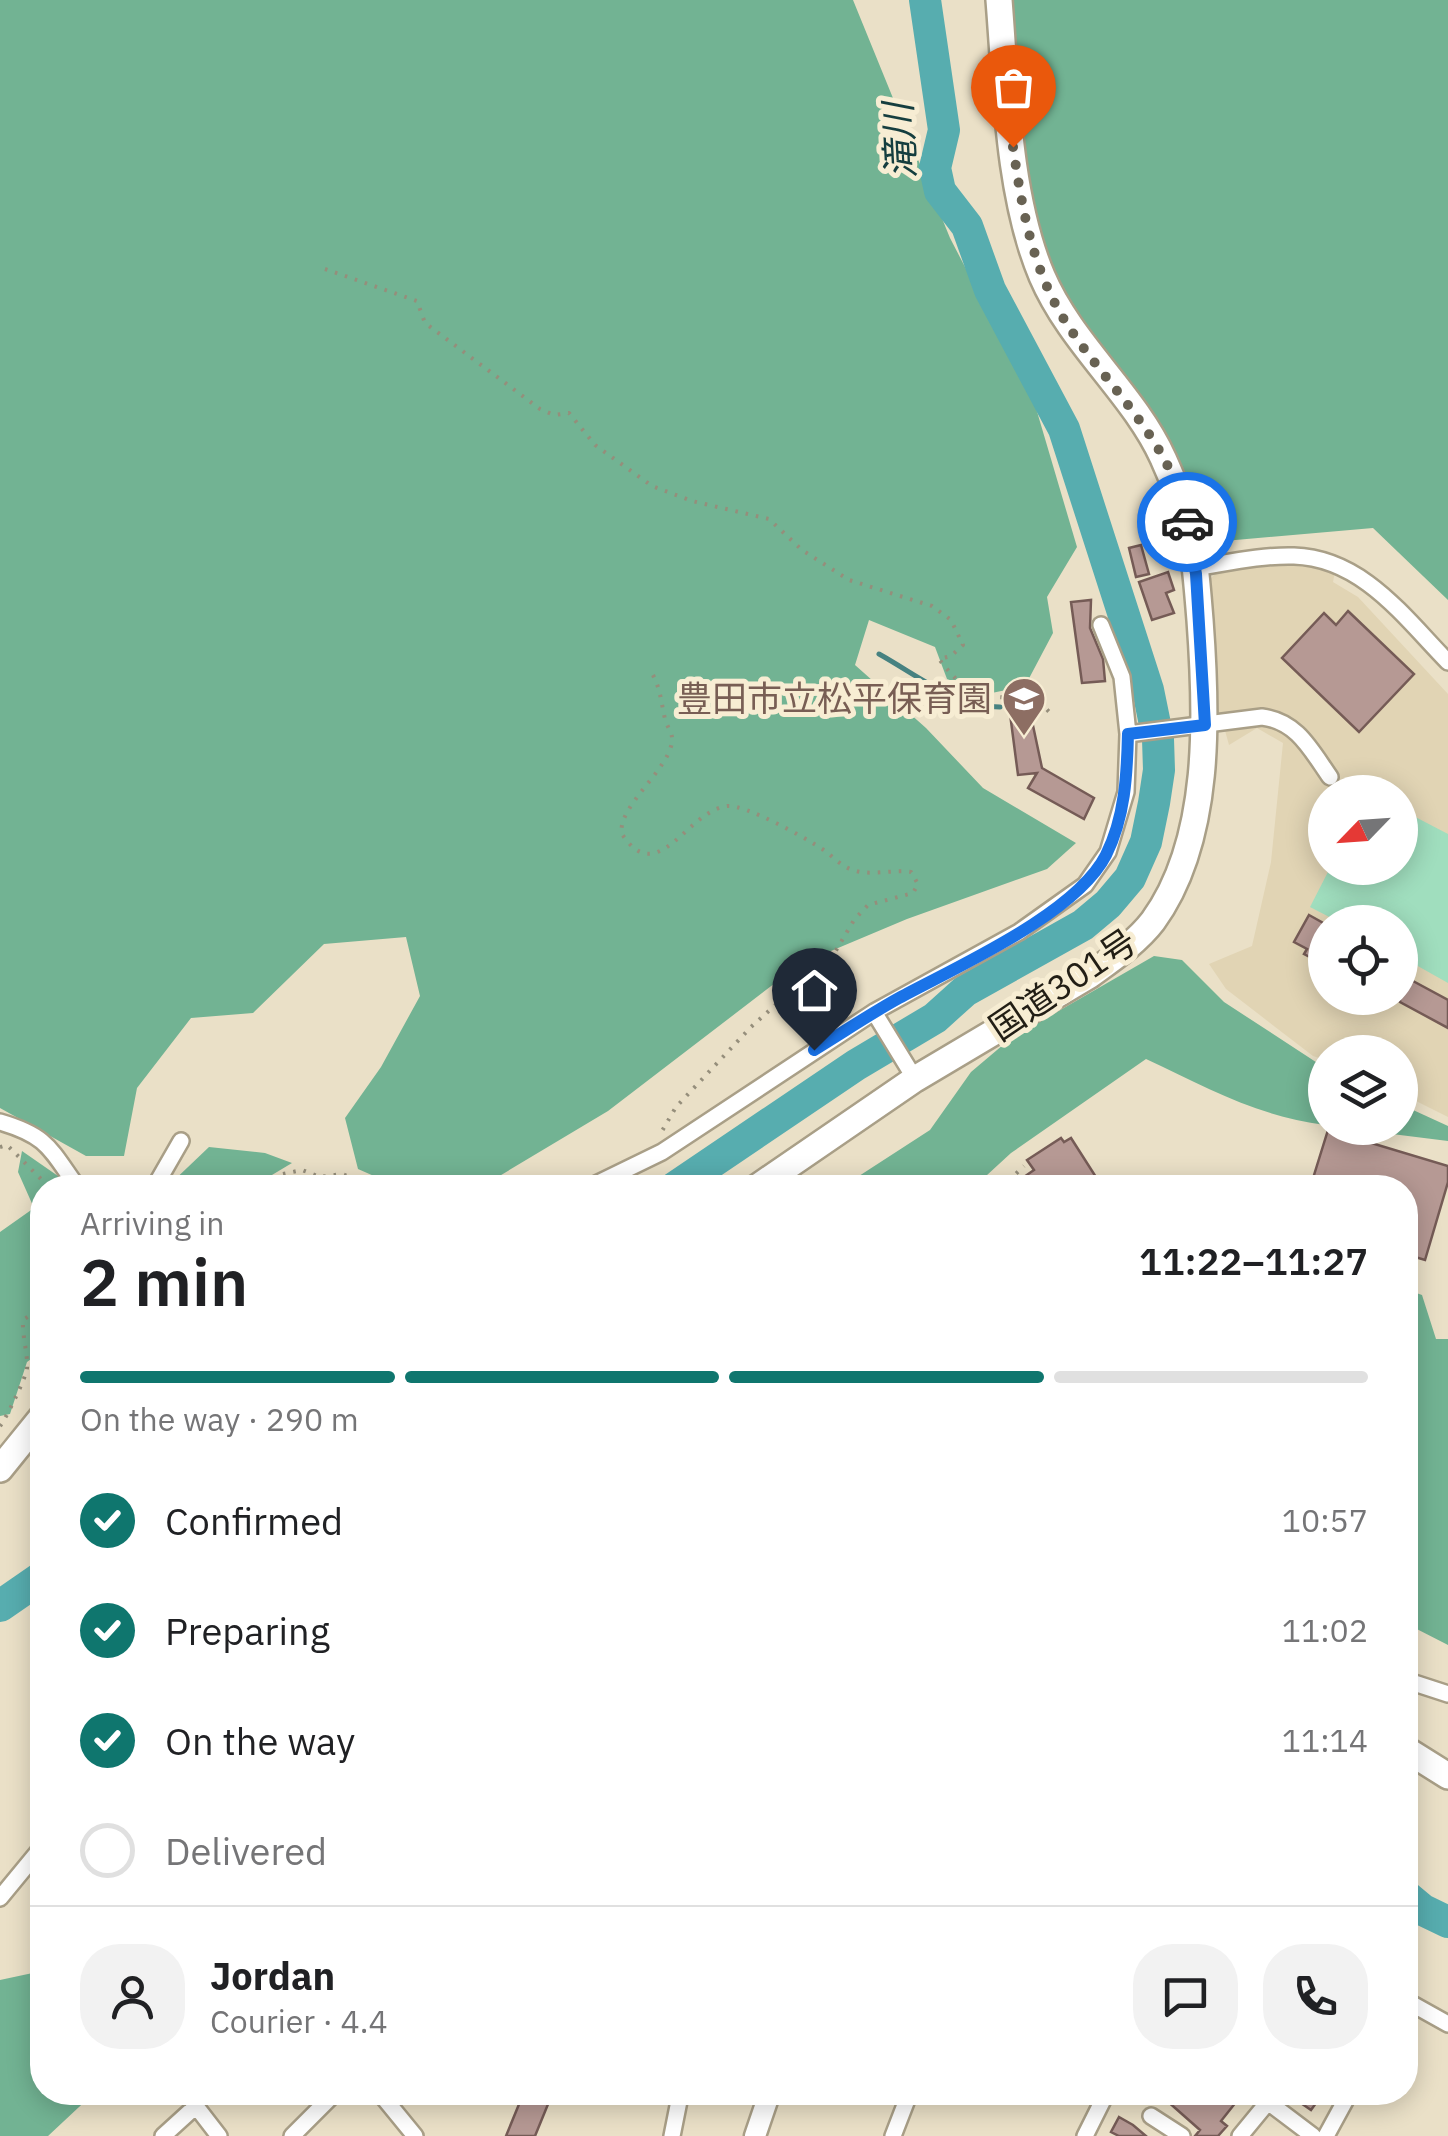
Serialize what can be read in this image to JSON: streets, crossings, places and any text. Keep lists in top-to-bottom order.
{
  "streets": {
    "main road": ["国道301号"]
  },
  "water": ["滝川"],
  "places": {
    "school or university": ["豊田市立松平保育園"]
  },
  "north": "bottom left",
  "page": {
    "heading": ["2 min", "Arriving in", "11:22–11:27"],
    "panel": ["Jordan", "Courier · 4.4"],
    "bar": "On the way · 290 m",
    "list": [
      ["Confirmed", "10:57"],
      ["Preparing", "11:02"],
      ["On the way", "11:14"],
      "Delivered"
    ]
  }
}
